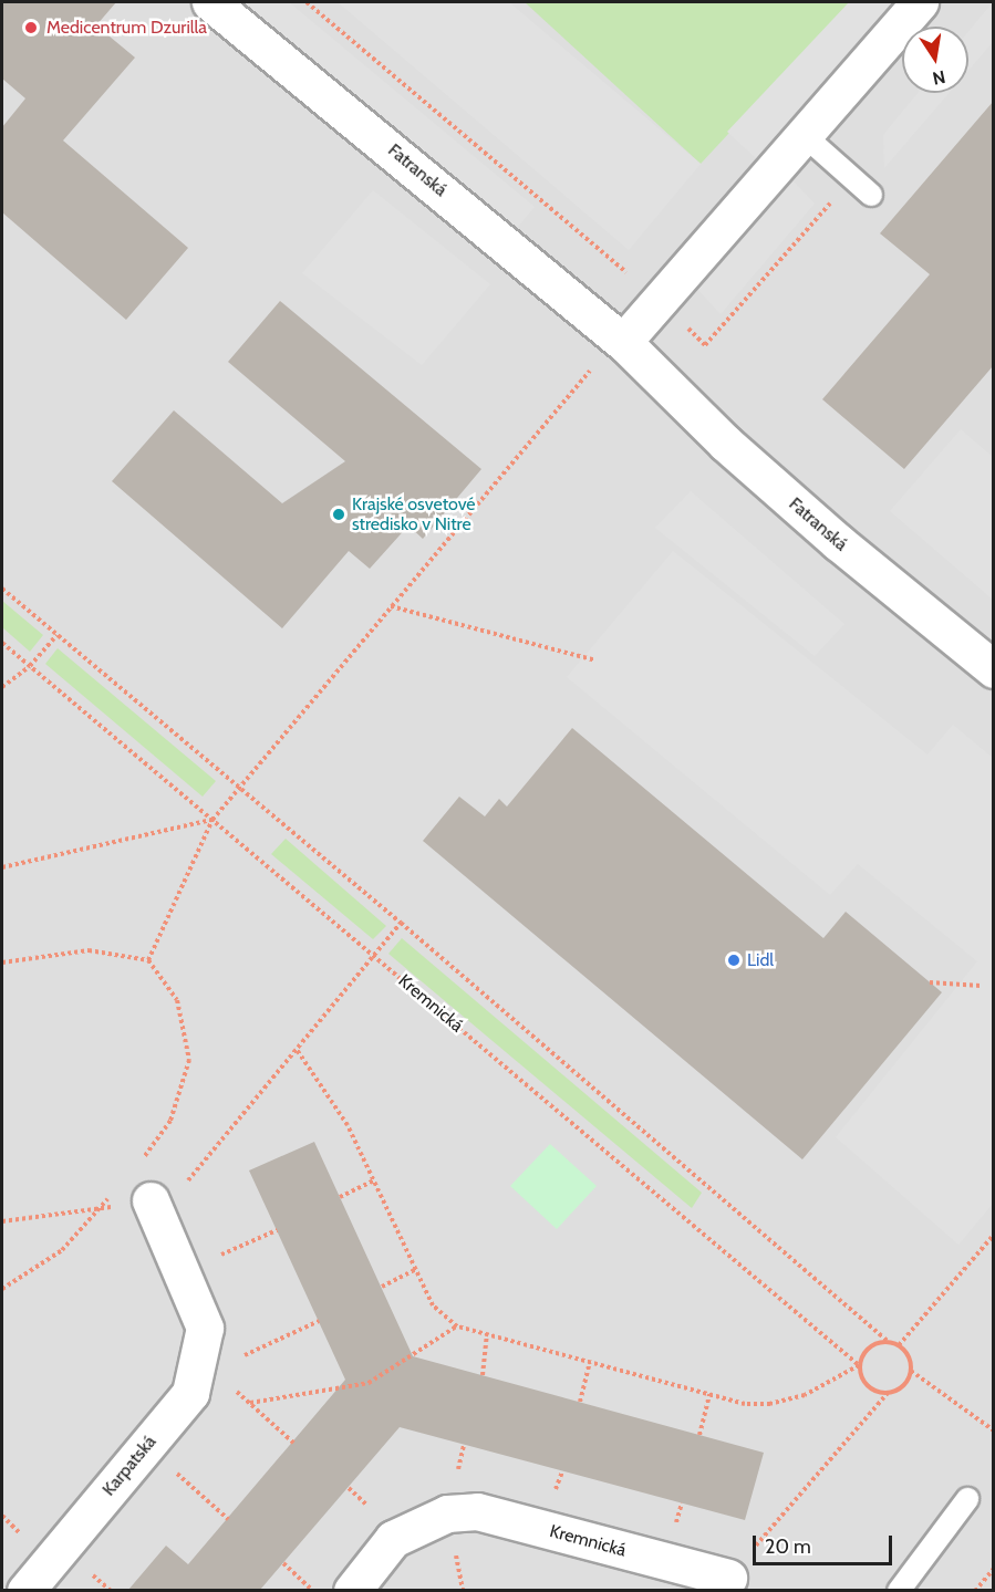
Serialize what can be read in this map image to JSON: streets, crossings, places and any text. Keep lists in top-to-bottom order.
{
  "streets": {
    "street": ["Fatranská", "Kremnická", "Karpatská"]
  },
  "places": ["Medicentrum Dzurilla", "Krajské osvetové stredisko v Nitre", "Lidl"],
  "scale_bar": "20 m",
  "north": "bottom"
}
